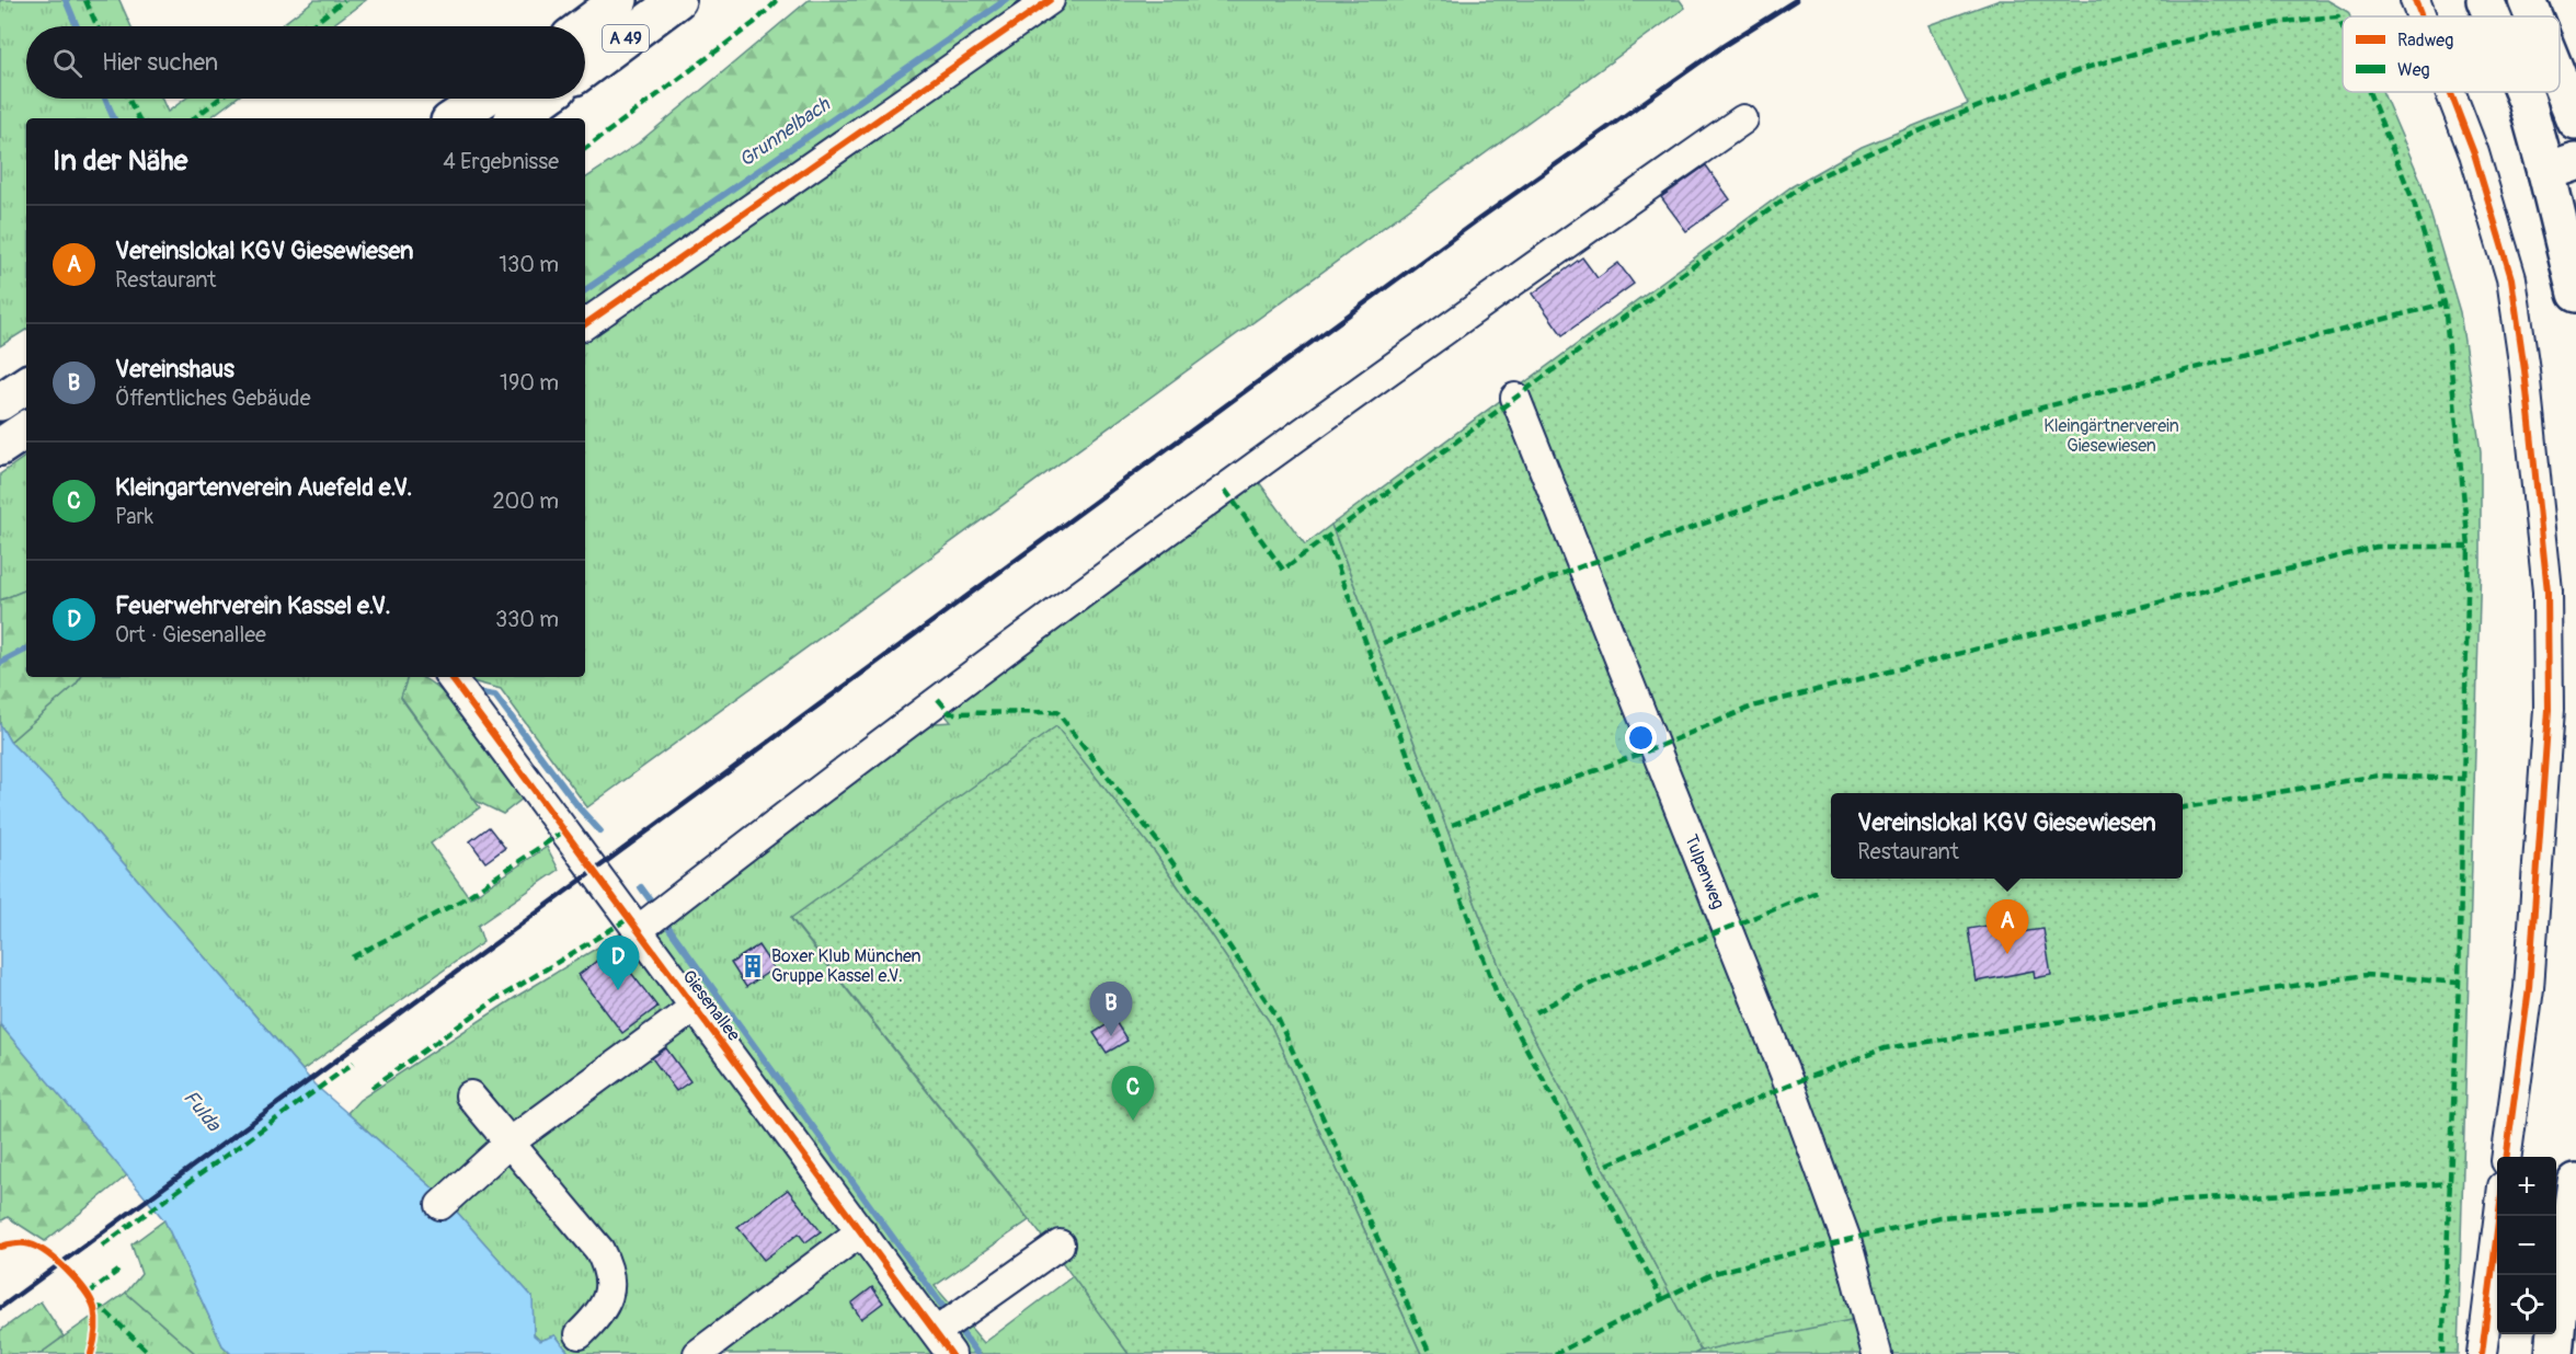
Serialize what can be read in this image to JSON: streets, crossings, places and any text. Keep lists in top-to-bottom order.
{
  "streets": {
    "main road": ["A 49"],
    "street": ["Tulpenweg", "Giesenallee"]
  },
  "water": ["Grunnelbach", "Fulda"],
  "parks": ["Kleingärtnerverein Giesewiesen"],
  "places": {
    "building": ["Boxer Klub München Gruppe Kassel e.V."]
  },
  "legend": ["Radweg", "Weg"],
  "page": {
    "search": "Hier suchen",
    "heading": ["In der Nähe", "4 Ergebnisse"],
    "list": [
      {
        "mark": "A",
        "name": "Vereinslokal KGV Giesewiesen",
        "note": "Restaurant",
        "value": "130 m"
      },
      {
        "mark": "B",
        "name": "Vereinshaus",
        "note": "Öffentliches Gebäude",
        "value": "190 m"
      },
      {
        "mark": "C",
        "name": "Kleingartenverein Auefeld e.V.",
        "note": "Park",
        "value": "200 m"
      },
      {
        "mark": "D",
        "name": "Feuerwehrverein Kassel e.V.",
        "note": "Ort · Giesenallee",
        "value": "330 m"
      }
    ],
    "popup": ["Vereinslokal KGV Giesewiesen", "Restaurant"],
    "pins": [
      "A",
      "D",
      "B",
      "C"
    ],
    "map_buttons": ["+", "−"]
  }
}
